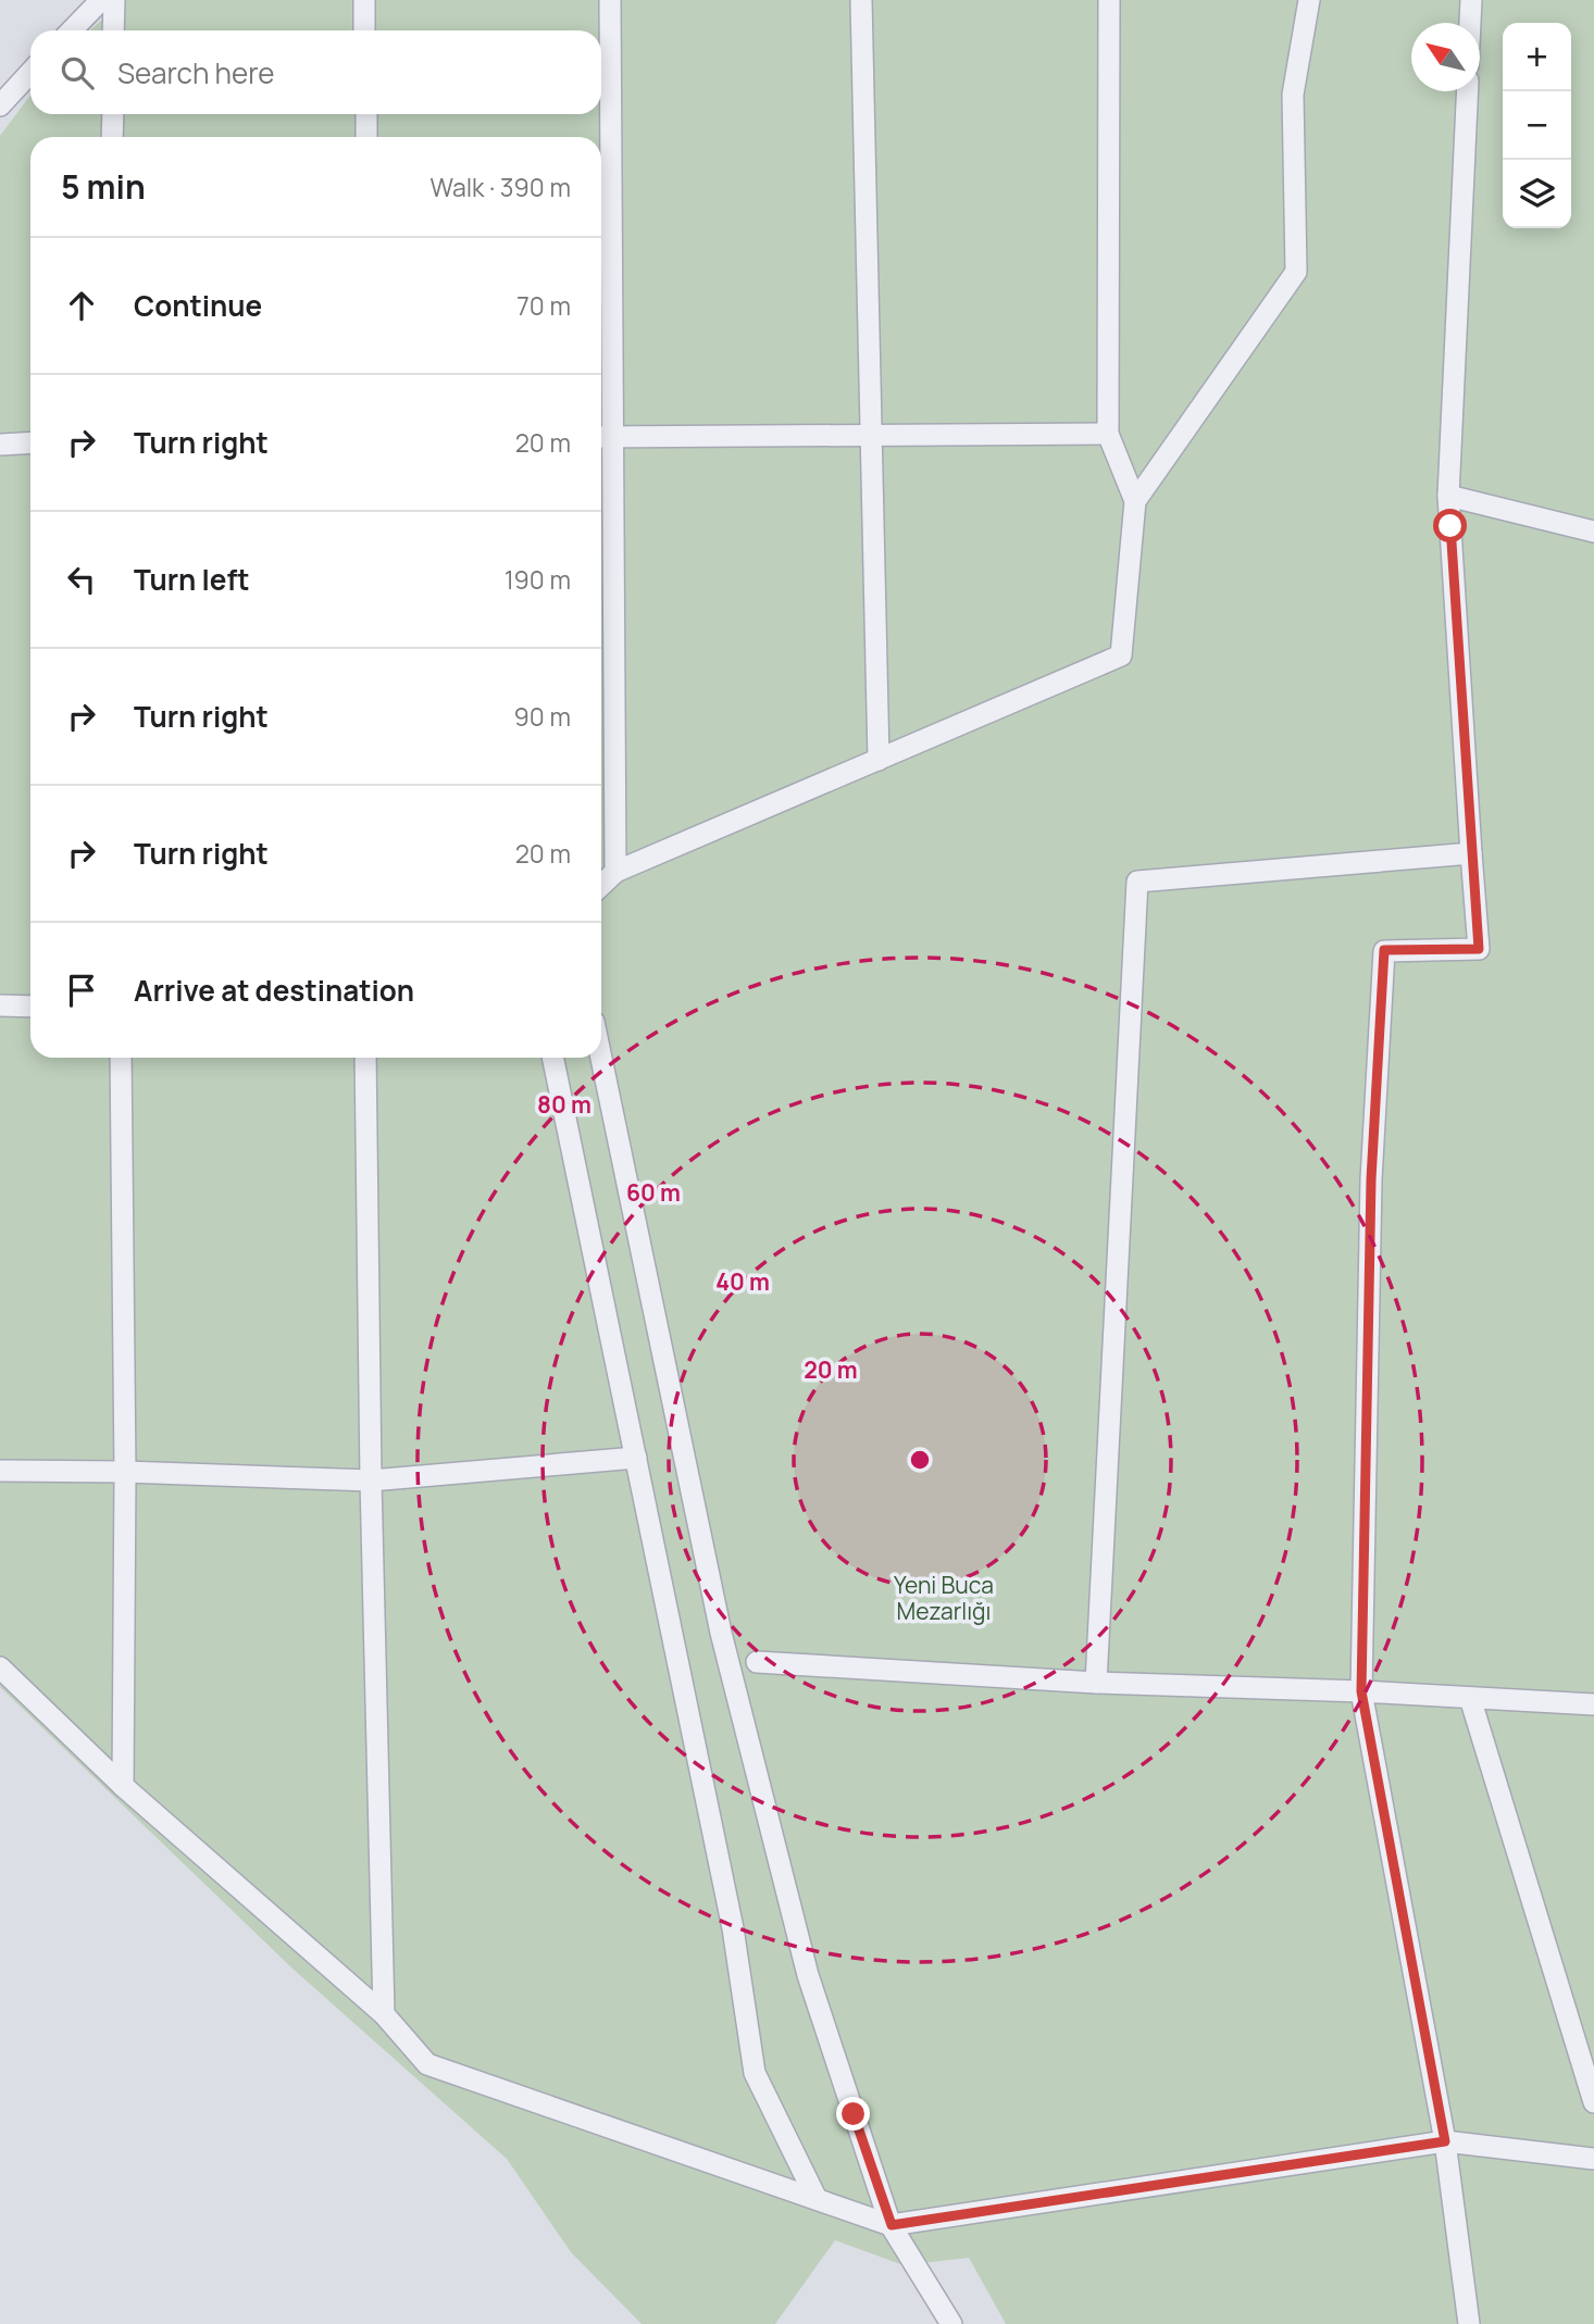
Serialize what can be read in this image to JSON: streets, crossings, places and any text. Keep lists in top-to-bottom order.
{
  "parks": ["Yeni Buca Mezarlığı"],
  "north": "top left",
  "page": {
    "map_buttons": ["+", "−"],
    "search": "Search here",
    "heading": ["5 min", "Walk · 390 m"],
    "list": [
      ["Continue", "70 m"],
      ["Turn right", "20 m"],
      ["Turn left", "190 m"],
      ["Turn right", "90 m"],
      ["Turn right", "20 m"],
      "Arrive at destination"
    ]
  },
  "rings": [
    "80 m",
    "60 m",
    "40 m",
    "20 m"
  ]
}
